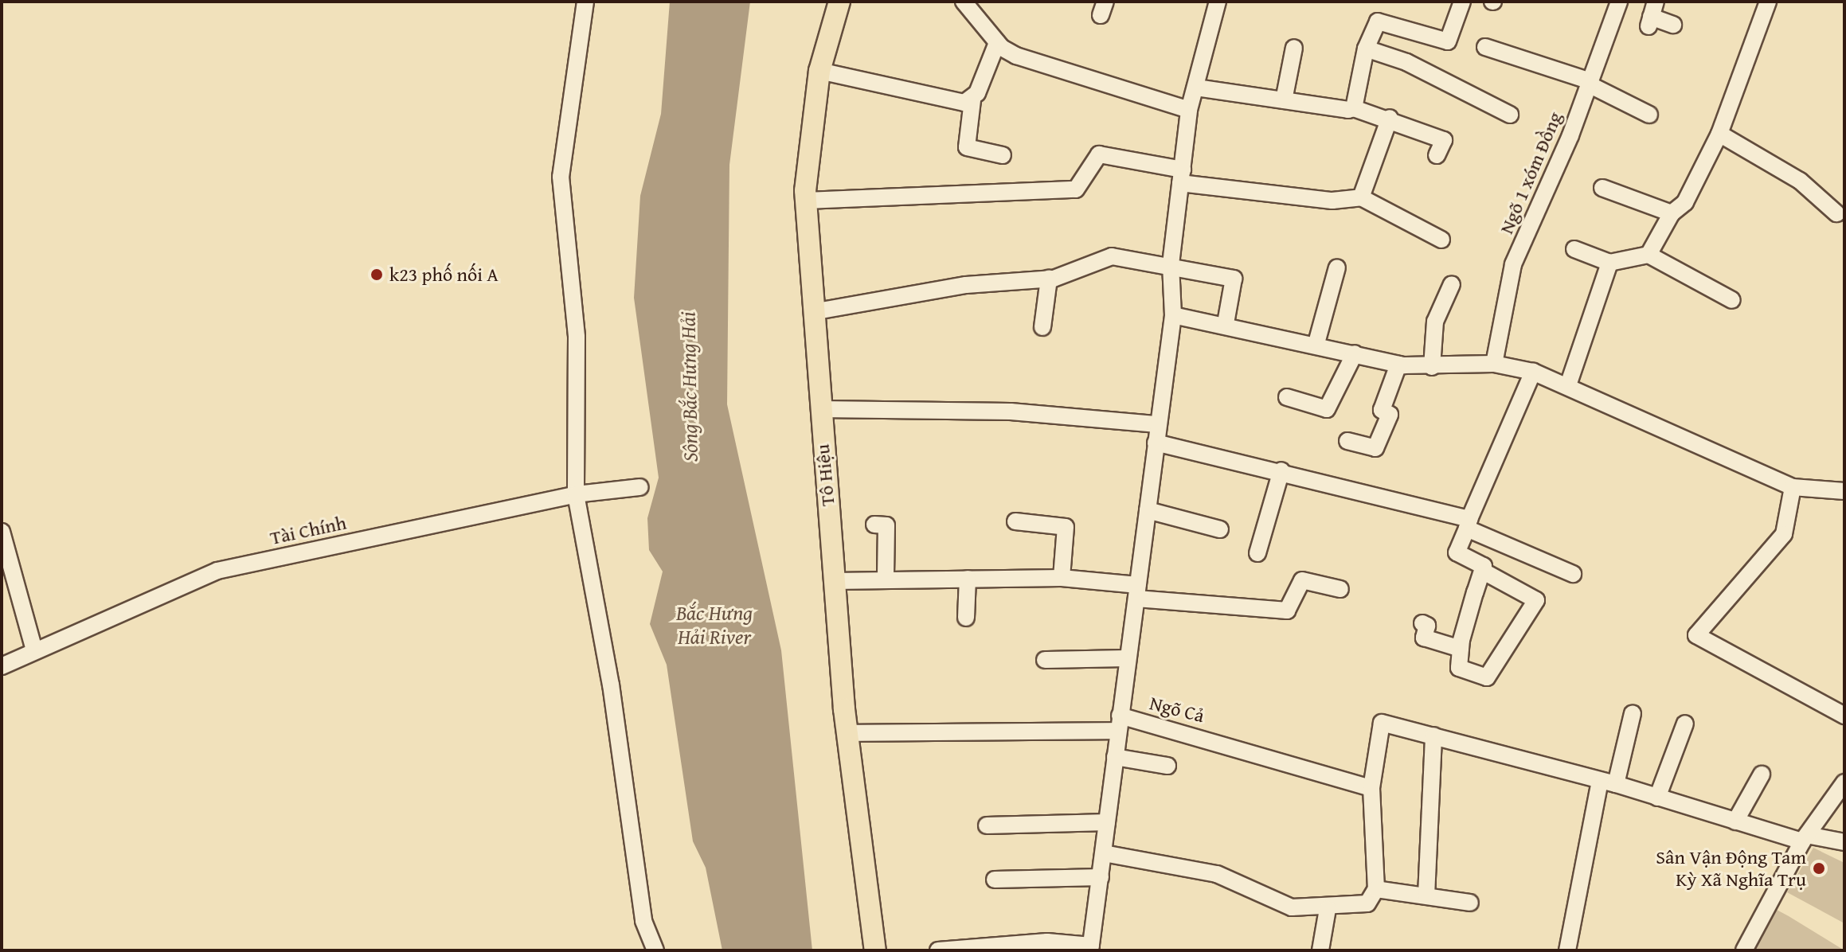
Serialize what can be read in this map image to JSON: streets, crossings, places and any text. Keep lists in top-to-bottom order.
{
  "streets": {
    "main road": ["Tô Hiệu"],
    "street": ["Ngõ 1 xóm Đồng", "Tài Chính", "Ngõ Cả"]
  },
  "crossings": [
    ["Tô Hiệu", "Ngõ Cả"]
  ],
  "water": ["Sông Bắc Hưng Hải", "Bắc Hưng Hải River"],
  "places": ["k23 phố nối A", "Sân Vận Động Tam Kỳ Xã Nghĩa Trụ"]
}
